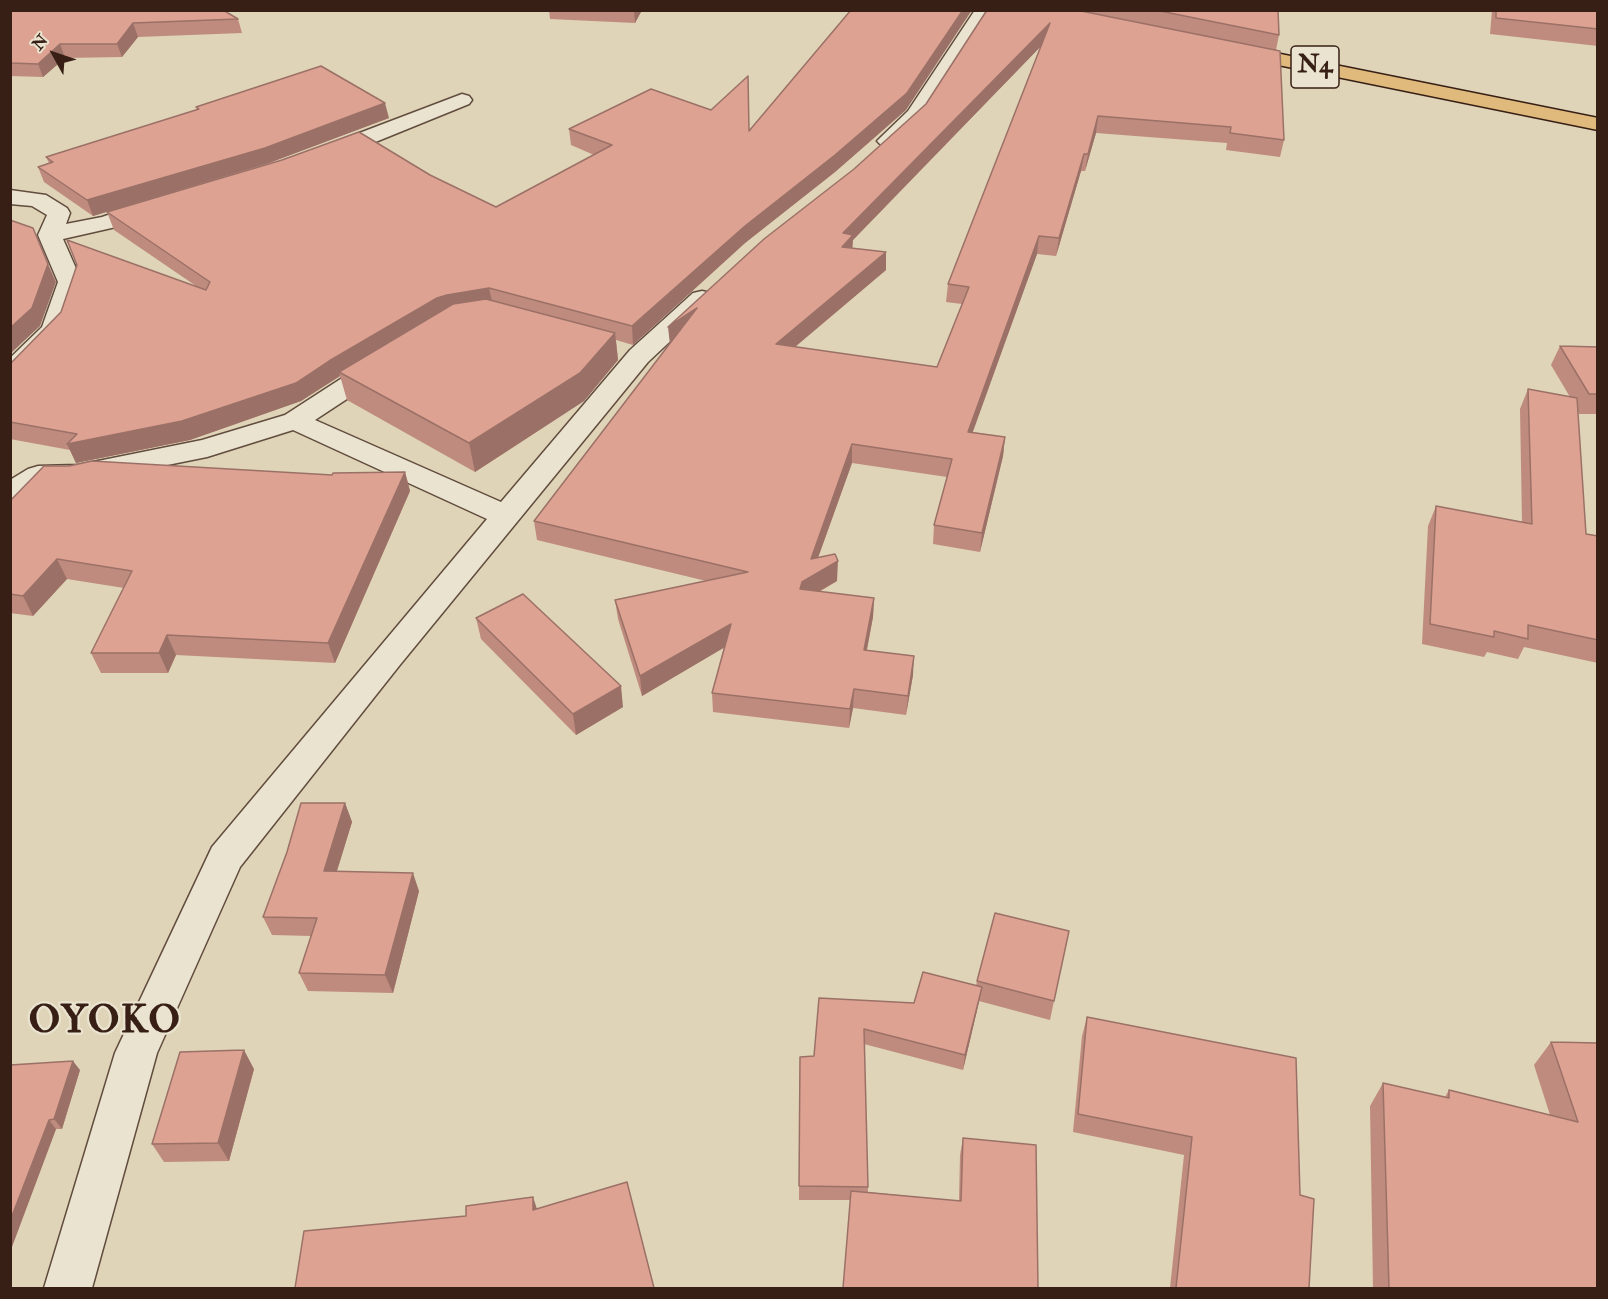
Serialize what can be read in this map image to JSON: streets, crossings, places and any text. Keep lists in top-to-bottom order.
{
  "streets": {
    "highway": ["N4"]
  },
  "districts": ["OYOKO"],
  "north": "top left"
}
